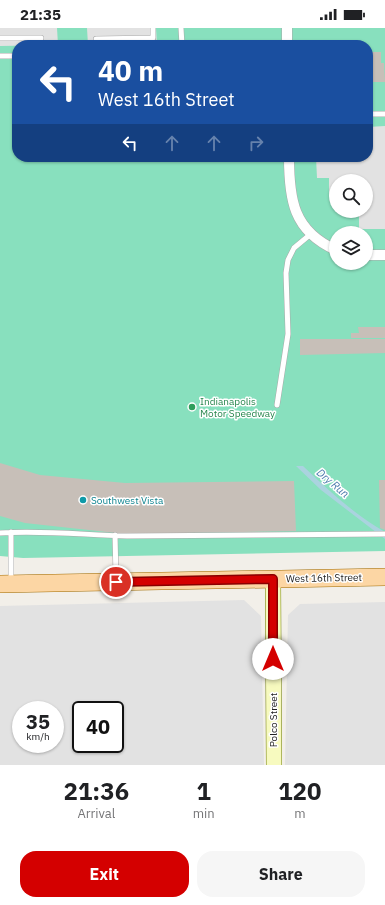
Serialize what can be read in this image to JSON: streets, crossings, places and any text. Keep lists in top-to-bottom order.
{
  "streets": {
    "main road": ["West 16th Street"],
    "street": ["Polco Street"]
  },
  "crossings": [
    ["West 16th Street", "Polco Street"]
  ],
  "water": ["Dry Run"],
  "places": ["Indianapolis Motor Speedway", "Southwest Vista"],
  "page": {
    "status": "21:35",
    "turn": ["40 m", "West 16th Street"],
    "speed": "35 km/h",
    "limit": "40",
    "eta": [
      "21:36",
      "Arrival",
      "1",
      "min",
      "120",
      "m"
    ],
    "buttons": ["Exit", "Share"]
  }
}
